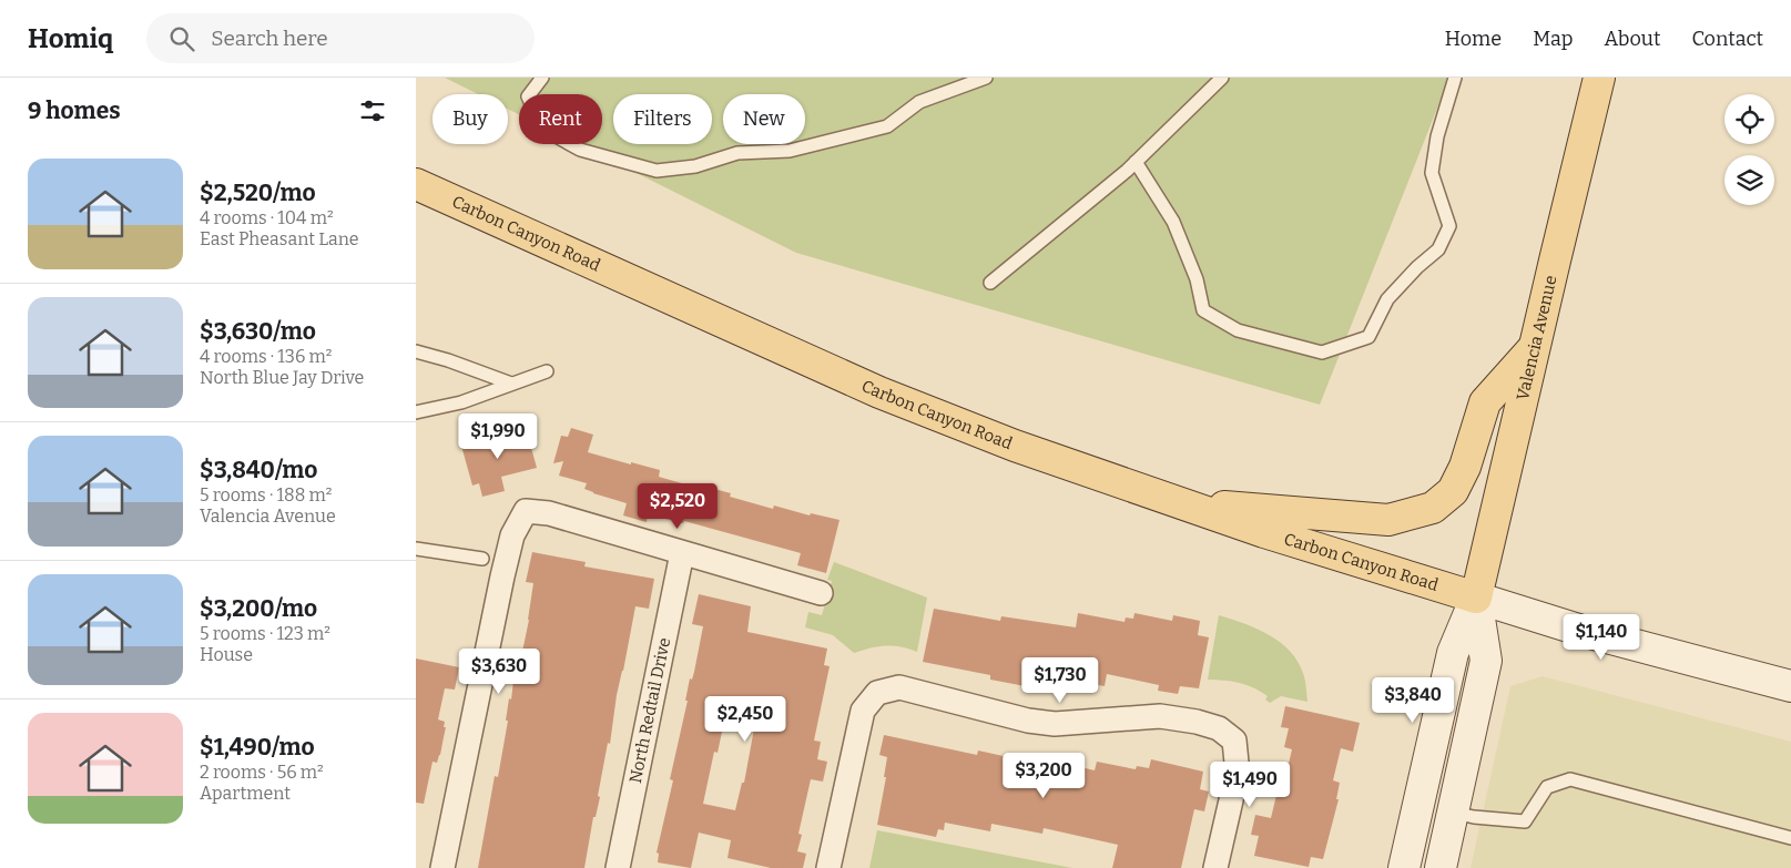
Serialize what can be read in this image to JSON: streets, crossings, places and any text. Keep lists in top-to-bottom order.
{
  "streets": {
    "main road": ["Carbon Canyon Road", "Valencia Avenue"],
    "street": ["North Redtail Drive"]
  },
  "crossings": [
    ["Carbon Canyon Road", "Valencia Avenue"]
  ],
  "page": {
    "header": "Homiq",
    "search": "Search here",
    "nav": [
      "Home",
      "Map",
      "About",
      "Contact"
    ],
    "heading": "9 homes",
    "chip": [
      "Buy",
      "Rent",
      "Filters",
      "New"
    ],
    "list": [
      {
        "name": "$2,520/mo",
        "note": "4 rooms · 104 m² · East Pheasant Lane"
      },
      {
        "name": "$3,630/mo",
        "note": "4 rooms · 136 m² · North Blue Jay Drive"
      },
      {
        "name": "$3,840/mo",
        "note": "5 rooms · 188 m² · Valencia Avenue"
      },
      {
        "name": "$3,200/mo",
        "note": "5 rooms · 123 m² · House"
      },
      {
        "name": "$1,490/mo",
        "note": "2 rooms · 56 m² · Apartment"
      }
    ],
    "price": [
      "$1,990",
      "$2,520",
      "$1,140",
      "$3,630",
      "$1,730",
      "$3,840",
      "$2,450",
      "$3,200",
      "$1,490"
    ]
  }
}
